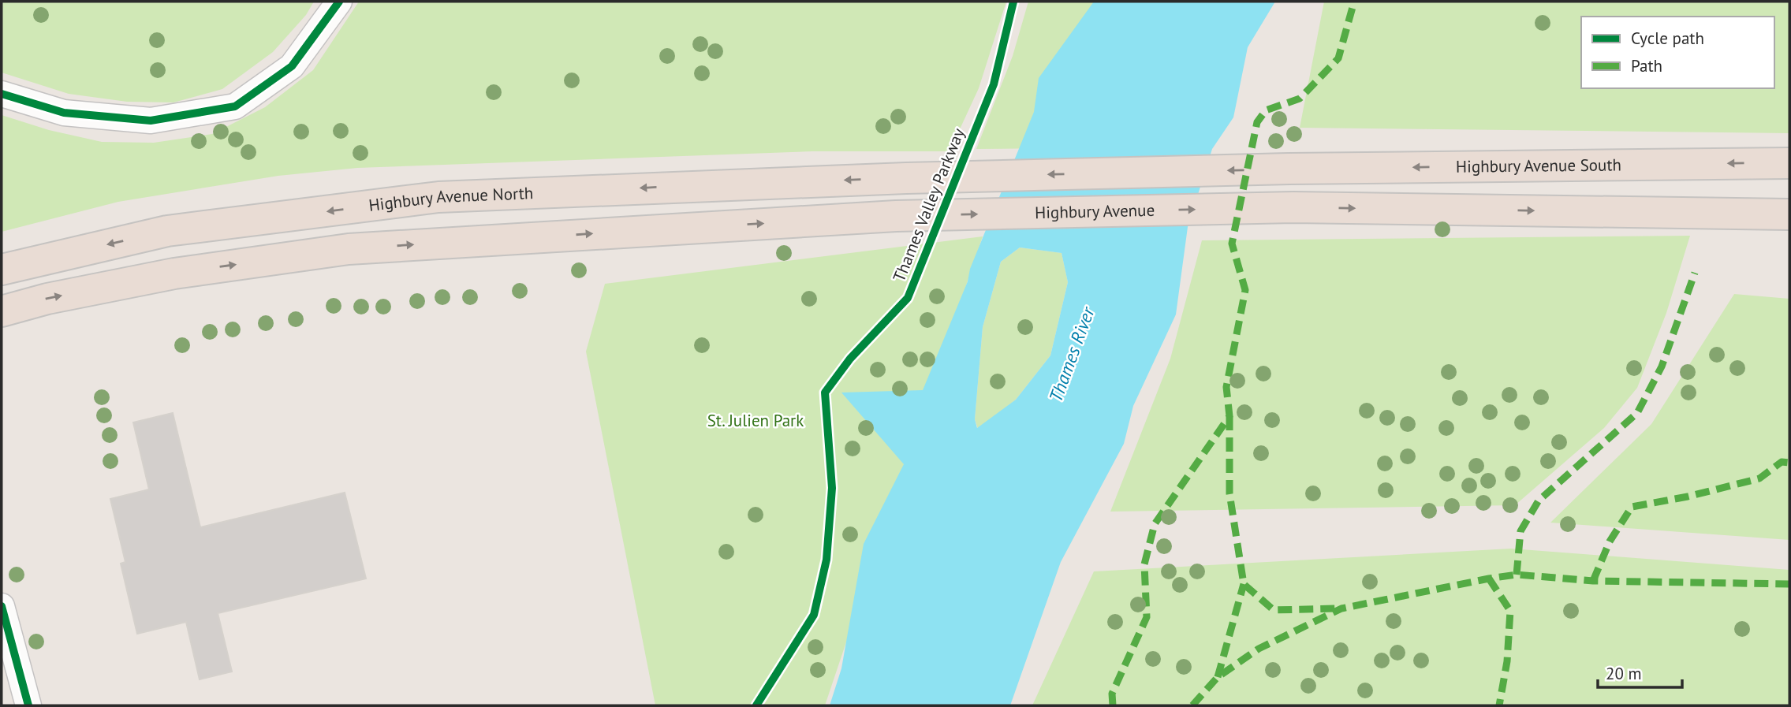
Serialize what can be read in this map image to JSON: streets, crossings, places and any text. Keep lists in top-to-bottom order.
{
  "streets": {
    "highway": ["Highbury Avenue South", "Highbury Avenue North", "Highbury Avenue"],
    "cycle path": ["Thames Valley Parkway"]
  },
  "crossings": [
    ["Highbury Avenue South", "Highbury Avenue North"]
  ],
  "one_way": ["Highbury Avenue South", "Highbury Avenue North", "Highbury Avenue"],
  "water": ["Thames River"],
  "parks": ["St. Julien Park"],
  "legend": ["Cycle path", "Path"],
  "scale_bar": "20 m"
}
